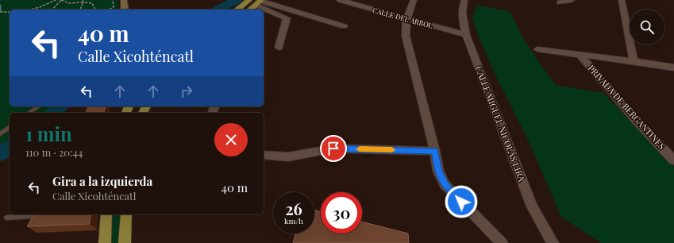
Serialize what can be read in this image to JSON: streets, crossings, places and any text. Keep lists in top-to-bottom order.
{
  "streets": {
    "street": ["CALLE DEL ÁRBOL", "PRIVADA DE BERGANTINES", "CALLE MIGUEL NICOLÁS LIRA"]
  },
  "crossings": [
    ["CALLE DEL ÁRBOL", "CALLE MIGUEL NICOLÁS LIRA"]
  ],
  "page": {
    "turn": ["40 m", "Calle Xicohténcatl"],
    "heading": ["1 min", "110 m · 20:44"],
    "list": [
      {
        "name": "Gira a la izquierda",
        "note": "Calle Xicohténcatl",
        "value": "40 m"
      }
    ],
    "speed": "26 km/h",
    "limit": "30"
  }
}
